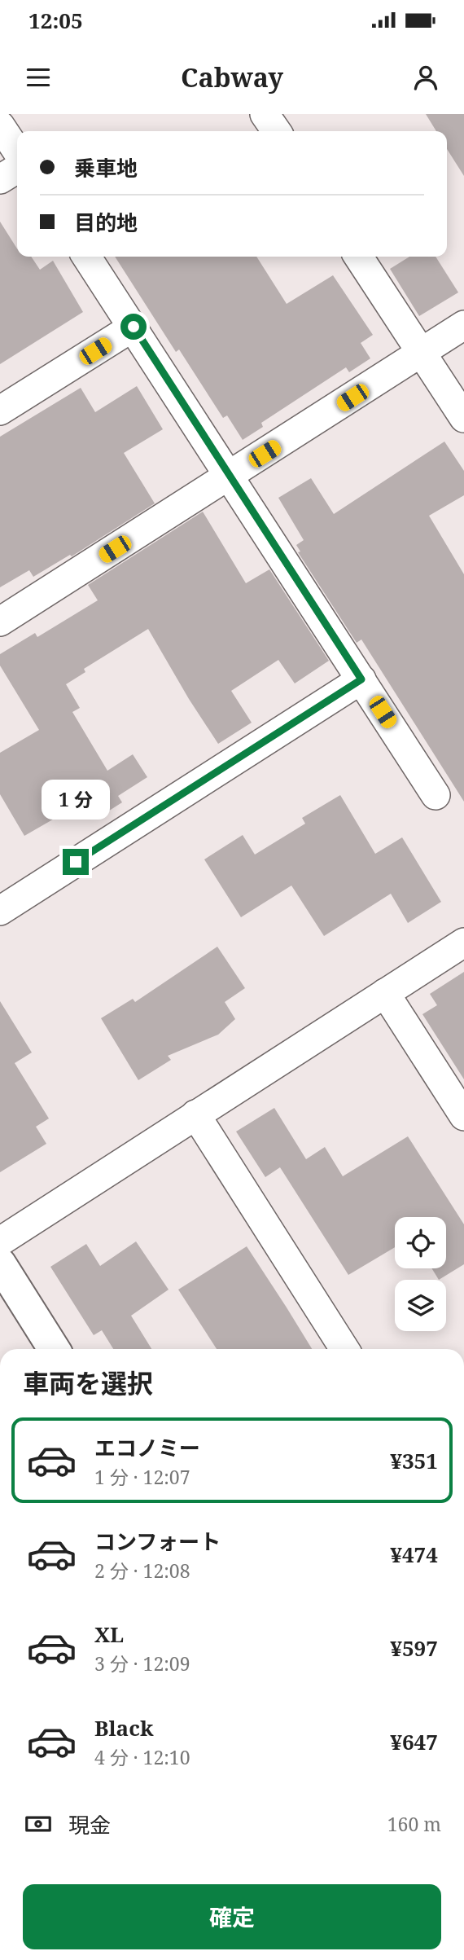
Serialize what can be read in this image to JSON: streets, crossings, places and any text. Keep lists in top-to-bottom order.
{
  "page": {
    "status": "12:05",
    "header": "Cabway",
    "banner": ["乗車地", "目的地"],
    "bubble": "1 分",
    "heading": "車両を選択",
    "list": [
      {
        "name": "エコノミー",
        "note": "1 分 · 12:07",
        "value": "¥351"
      },
      {
        "name": "コンフォート",
        "note": "2 分 · 12:08",
        "value": "¥474"
      },
      {
        "name": "XL",
        "note": "3 分 · 12:09",
        "value": "¥597"
      },
      {
        "name": "Black",
        "note": "4 分 · 12:10",
        "value": "¥647"
      }
    ],
    "pay": ["現金", "160 m"],
    "buttons": "確定"
  }
}
